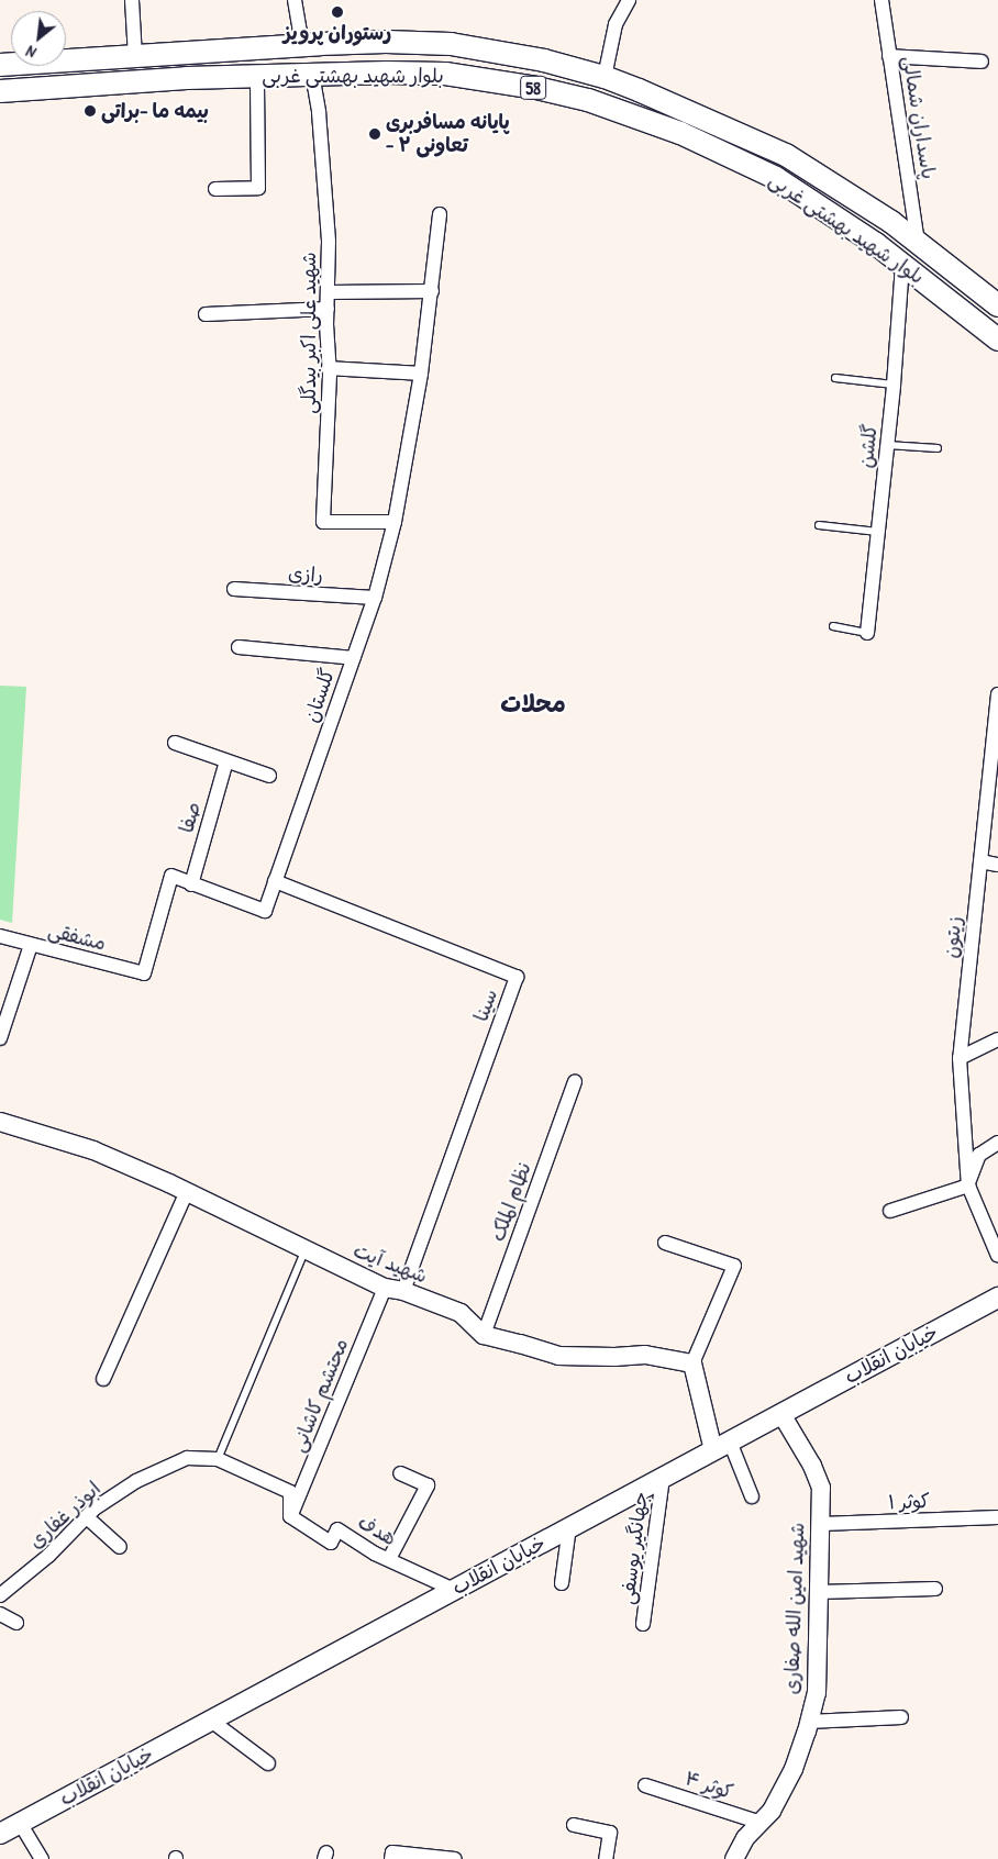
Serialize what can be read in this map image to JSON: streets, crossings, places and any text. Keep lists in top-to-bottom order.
{
  "streets": {
    "main road": ["بلوار شهید بهشتی غربی", "58", "خیابان انقلاب"],
    "street": [
      "پاسداران شمالی",
      "شهید علی اکبر بیدگلی",
      "گلشن",
      "رازی",
      "گلستان",
      "صفا",
      "مشفقی",
      "زیتون",
      "سینا",
      "نظام الملک",
      "شهید آیت",
      "محتشم کاشانی",
      "کوثر ۱",
      "ابوذر غفاری",
      "هدف",
      "جهانگیر یوسفی",
      "شهید امین الله صفاری",
      "کوثر ۴"
    ]
  },
  "crossings": [
    ["بلوار شهید بهشتی غربی", "پاسداران شمالی"],
    ["بلوار شهید بهشتی غربی", "شهید علی اکبر بیدگلی"],
    ["بلوار شهید بهشتی غربی", "گلشن"],
    ["شهید علی اکبر بیدگلی", "گلستان"],
    ["رازی", "گلستان"],
    ["گلستان", "صفا"],
    ["گلستان", "مشفقی"],
    ["گلستان", "سینا"],
    ["سینا", "شهید آیت"],
    ["نظام الملک", "شهید آیت"],
    ["شهید آیت", "محتشم کاشانی"],
    ["خیابان انقلاب", "هدف"],
    ["خیابان انقلاب", "جهانگیر یوسفی"],
    ["خیابان انقلاب", "شهید امین الله صفاری"],
    ["محتشم کاشانی", "ابوذر غفاری"],
    ["محتشم کاشانی", "هدف"],
    ["کوثر ۱", "شهید امین الله صفاری"],
    ["ابوذر غفاری", "هدف"],
    ["شهید امین الله صفاری", "کوثر ۴"]
  ],
  "districts": ["محلات"],
  "places": ["رستوران پرویز", "بیمه ما -براتی", "پایانه مسافربری - تعاونی ۲"],
  "north": "bottom left"
}
